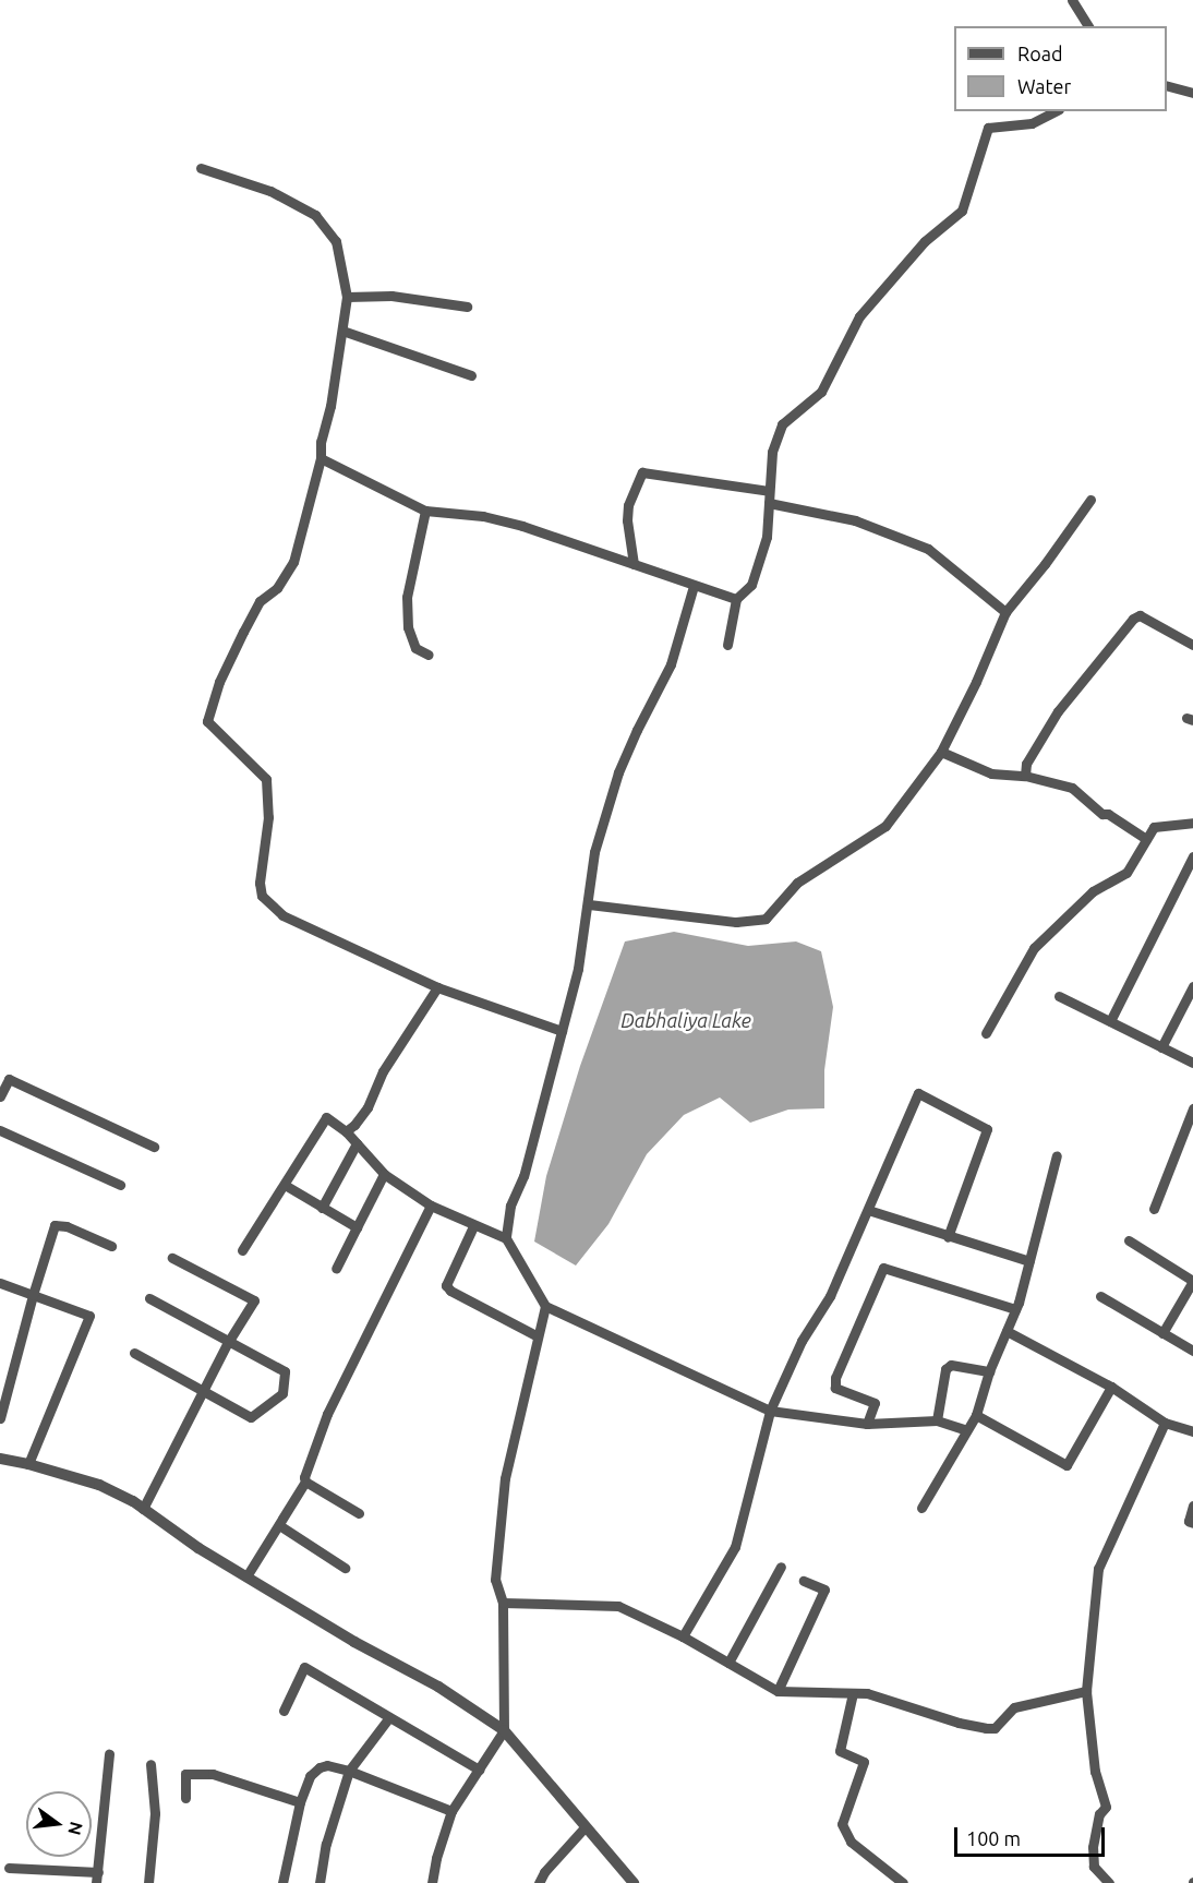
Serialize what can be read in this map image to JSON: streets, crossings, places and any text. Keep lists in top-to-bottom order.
{
  "water": ["Dabhaliya Lake"],
  "legend": ["Road", "Water"],
  "scale_bar": "100 m",
  "north": "right"
}
